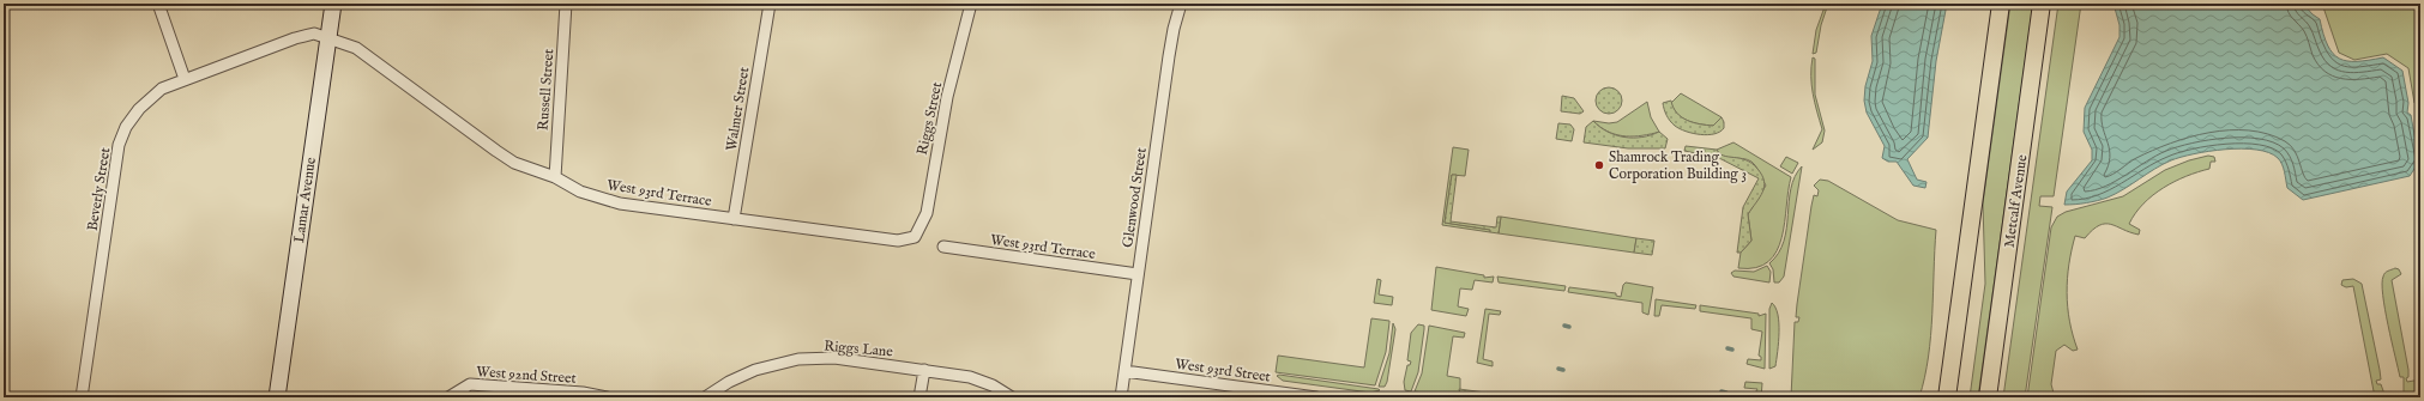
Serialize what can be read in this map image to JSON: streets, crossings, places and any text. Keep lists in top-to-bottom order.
{
  "streets": {
    "main road": ["Metcalf Avenue"],
    "street": [
      "Russell Street",
      "Walmer Street",
      "Riggs Street",
      "Beverly Street",
      "West 93rd Terrace",
      "Glenwood Street",
      "Lamar Avenue",
      "Riggs Lane",
      "West 93rd Street",
      "West 92nd Street"
    ]
  },
  "crossings": [
    ["Russell Street", "West 93rd Terrace"],
    ["Walmer Street", "West 93rd Terrace"],
    ["Riggs Street", "West 93rd Terrace"],
    ["Beverly Street", "West 93rd Terrace"],
    ["Beverly Street", "Lamar Avenue"],
    ["West 93rd Terrace", "Glenwood Street"],
    ["West 93rd Terrace", "Lamar Avenue"],
    ["Glenwood Street", "West 93rd Street"]
  ],
  "places": ["Shamrock Trading Corporation Building 3"]
}
